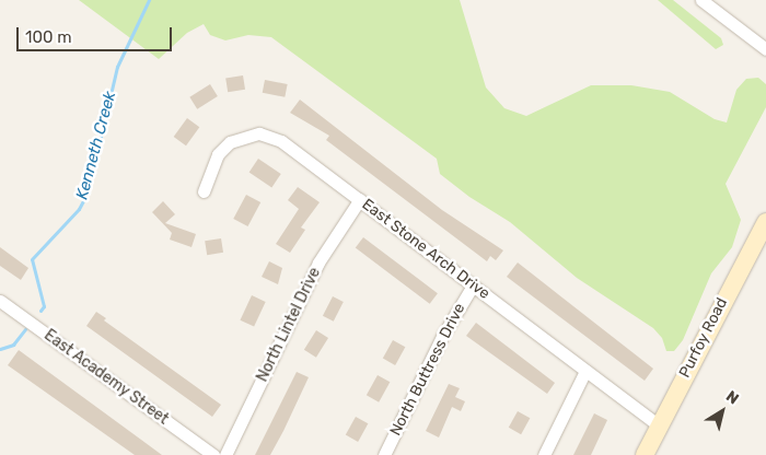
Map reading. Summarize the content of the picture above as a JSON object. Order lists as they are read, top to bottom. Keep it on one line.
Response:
{"streets":{"street":["East Stone Arch Drive","North Lintel Drive","Purfoy Road","North Buttress Drive","East Academy Street"]},"crossings":[["East Stone Arch Drive","North Lintel Drive"],["East Stone Arch Drive","Purfoy Road"],["East Stone Arch Drive","North Buttress Drive"]],"water":["Kenneth Creek"],"scale_bar":"100 m","north":"top right"}
